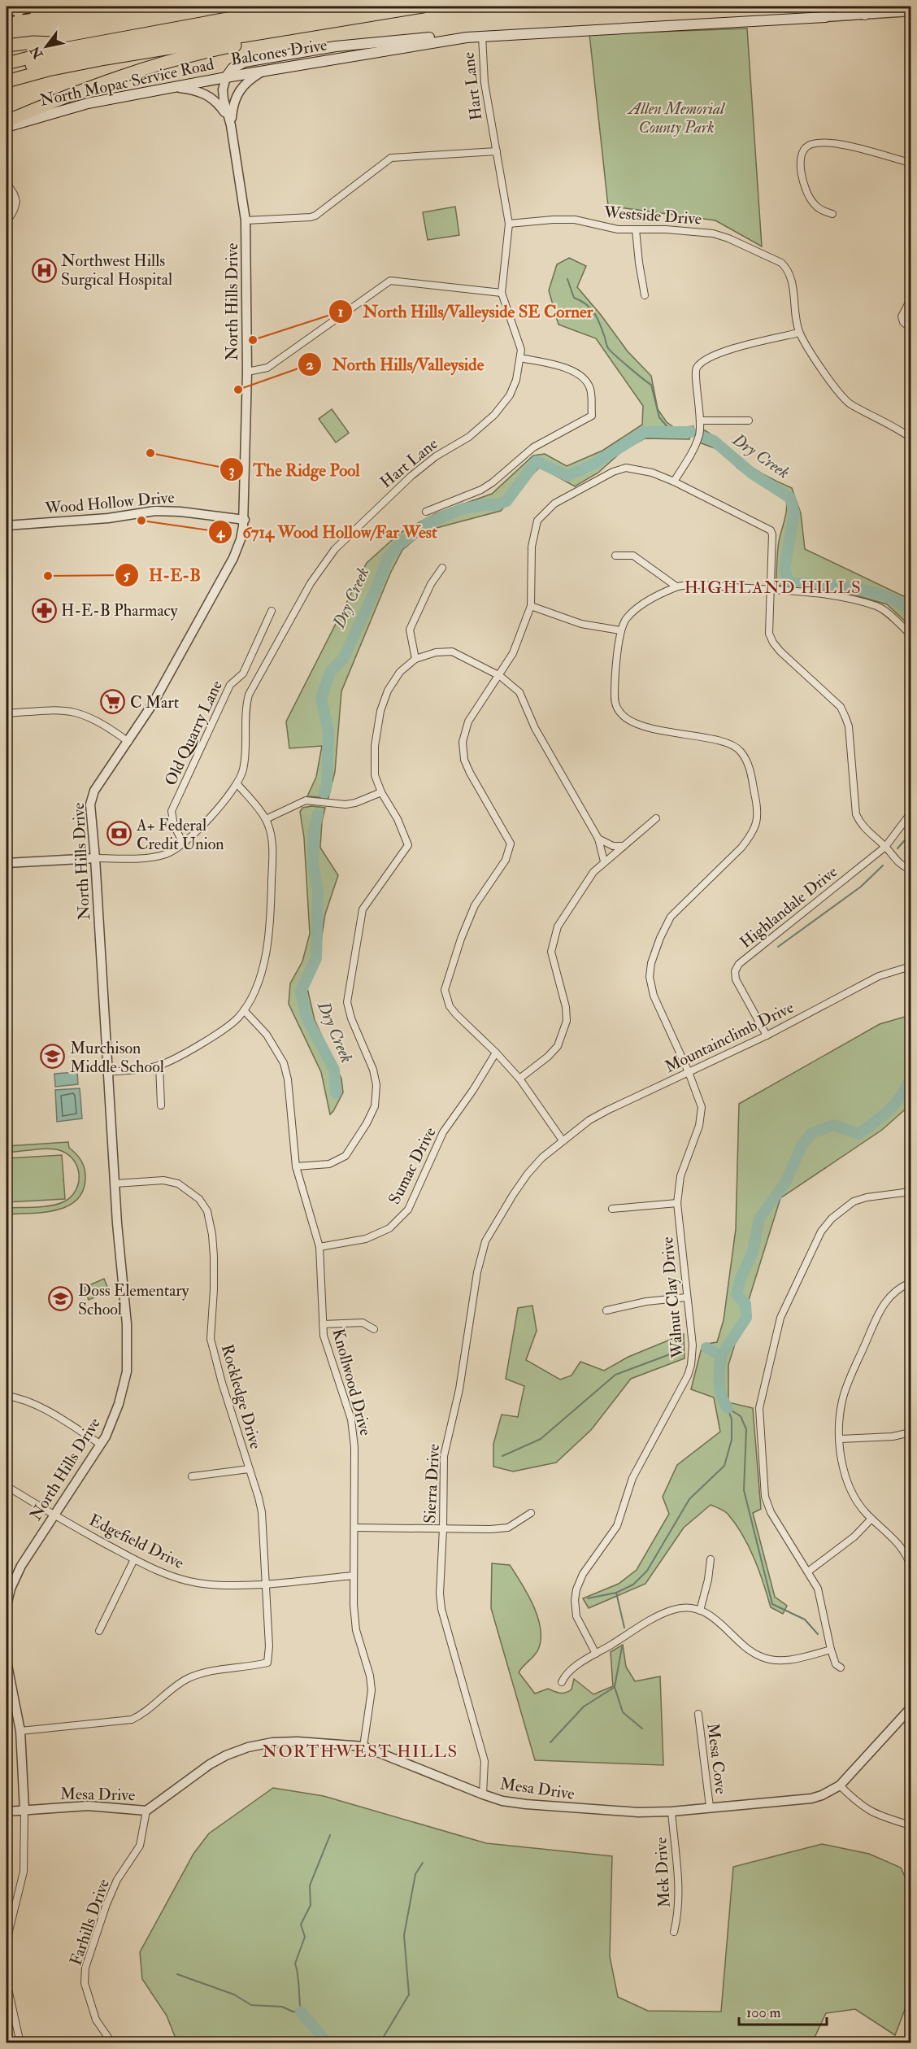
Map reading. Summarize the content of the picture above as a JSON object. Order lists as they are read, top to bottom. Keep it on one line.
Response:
{"streets":{"main road":["Balcones Drive","North Mopac Service Road"],"street":["Hart Lane","Westside Drive","North Hills Drive","Wood Hollow Drive","Old Quarry Lane","Highlandale Drive","Mountainclimb Drive","Sumac Drive","Walnut Clay Drive","Knollwood Drive","Rockledge Drive","Sierra Drive","Edgefield Drive","Mesa Cove","Mesa Drive","Mek Drive","Farhills Drive"]},"crossings":[["Balcones Drive","North Mopac Service Road"],["Balcones Drive","Hart Lane"],["Balcones Drive","North Hills Drive"],["North Mopac Service Road","North Hills Drive"],["Hart Lane","Westside Drive"],["Hart Lane","North Hills Drive"],["Hart Lane","Old Quarry Lane"],["North Hills Drive","Wood Hollow Drive"],["North Hills Drive","Rockledge Drive"],["North Hills Drive","Edgefield Drive"],["Highlandale Drive","Mountainclimb Drive"],["Mountainclimb Drive","Walnut Clay Drive"],["Mountainclimb Drive","Sierra Drive"],["Sumac Drive","Knollwood Drive"],["Knollwood Drive","Edgefield Drive"],["Knollwood Drive","Mesa Drive"],["Rockledge Drive","Edgefield Drive"],["Sierra Drive","Mesa Drive"],["Mesa Cove","Mesa Drive"],["Mesa Drive","Mek Drive"],["Mesa Drive","Farhills Drive"]],"districts":["HIGHLAND HILLS","NORTHWEST HILLS"],"water":["Dry Creek"],"parks":["Allen Memorial County Park"],"places":{"hospital":["Northwest Hills Surgical Hospital"],"other":["North Hills/Valleyside SE Corner","North Hills/Valleyside","The Ridge Pool","6714 Wood Hollow/Far West","H-E-B"],"pharmacy":["H-E-B Pharmacy"],"supermarket":["C Mart"],"bank":["A+ Federal Credit Union"],"school or university":["Murchison Middle School","Doss Elementary School"]},"scale_bar":"100 m","north":"bottom left"}
